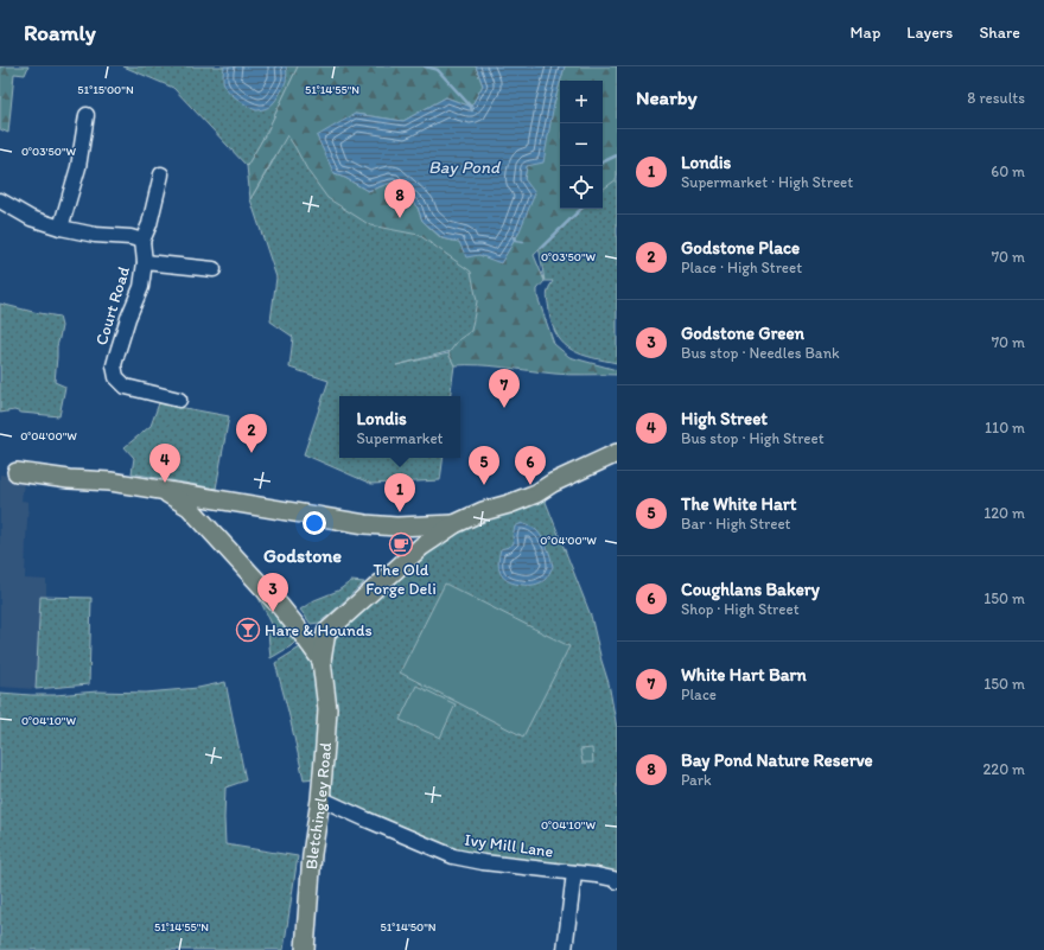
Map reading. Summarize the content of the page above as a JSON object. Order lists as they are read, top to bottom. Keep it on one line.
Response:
{"streets":{"main road":["Bletchingley Road"],"street":["Court Road","Ivy Mill Lane"]},"crossings":[["Bletchingley Road","Ivy Mill Lane"]],"districts":["Godstone"],"water":["Bay Pond"],"places":{"cafe":["The Old Forge Deli"],"bar":["Hare & Hounds"]},"page":{"header":"Roamly","nav":["Map","Layers","Share"],"heading":["Nearby","8 results"],"map_buttons":["+","−"],"list":[{"mark":"1","name":"Londis","note":"Supermarket · High Street","value":"60 m"},{"mark":"2","name":"Godstone Place","note":"Place · High Street","value":"70 m"},{"mark":"3","name":"Godstone Green","note":"Bus stop · Needles Bank","value":"70 m"},{"mark":"4","name":"High Street","note":"Bus stop · High Street","value":"110 m"},{"mark":"5","name":"The White Hart","note":"Bar · High Street","value":"120 m"},{"mark":"6","name":"Coughlans Bakery","note":"Shop · High Street","value":"150 m"},{"mark":"7","name":"White Hart Barn","note":"Place","value":"150 m"},{"mark":"8","name":"Bay Pond Nature Reserve","note":"Park","value":"220 m"}],"pins":["8","7","2","4","5","6","1","3"],"popup":["Londis","Supermarket"]},"coordinates":["51°14'55\"N","51°15'00\"N","0°03'50\"W","0°04'00\"W","0°04'10\"W","51°14'50\"N"]}
